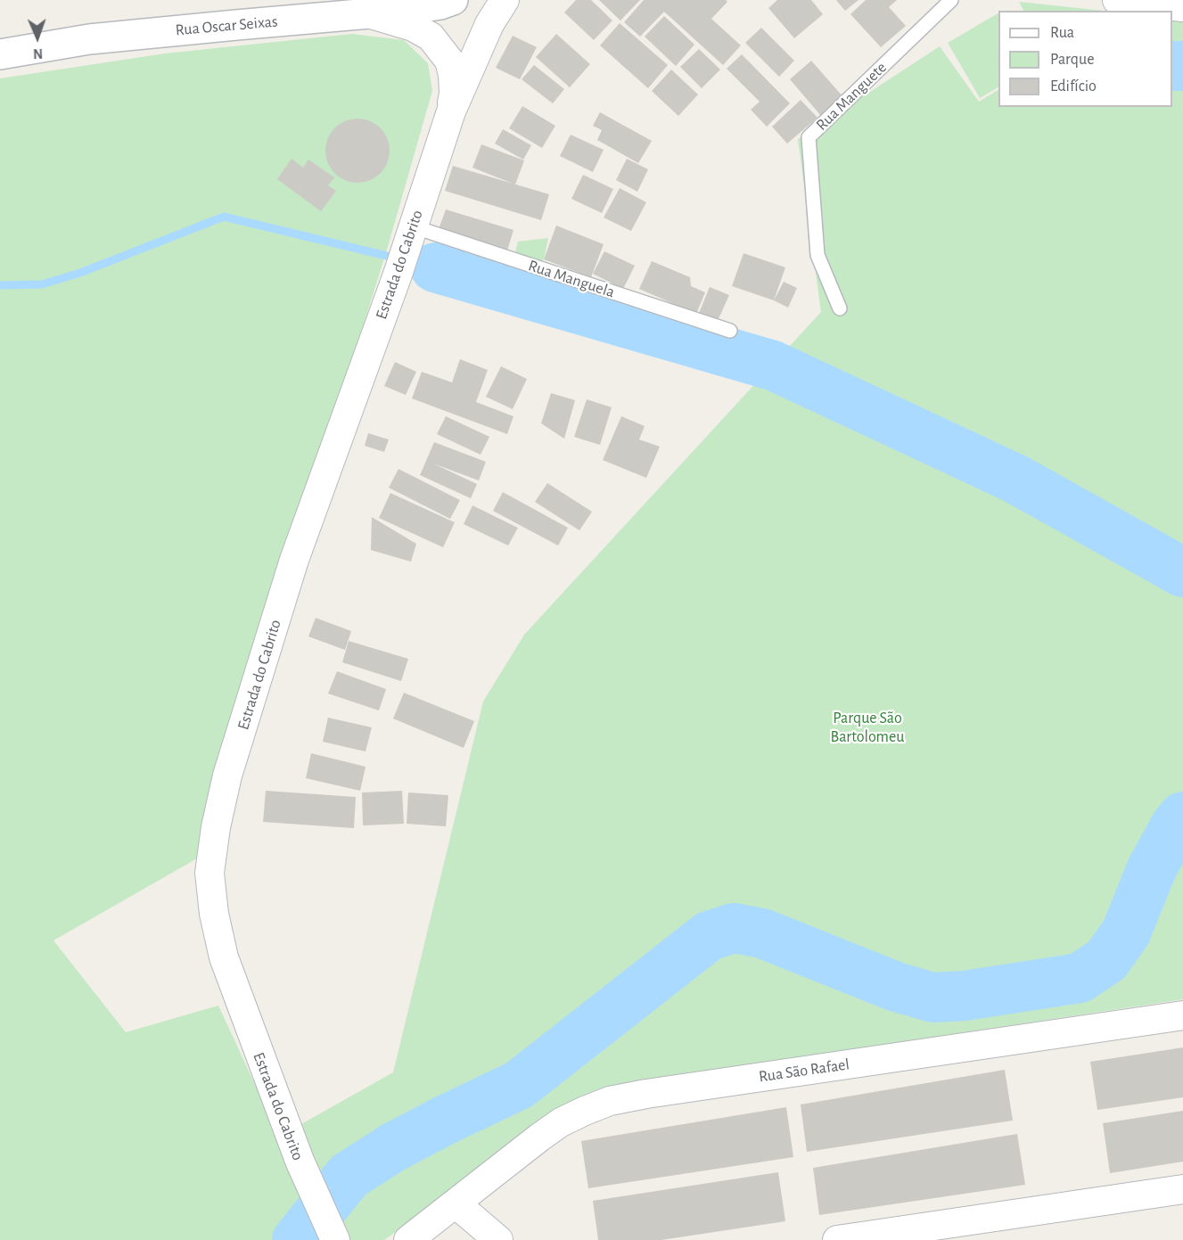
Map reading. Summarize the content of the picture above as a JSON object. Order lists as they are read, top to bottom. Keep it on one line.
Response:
{"streets":{"main road":["Rua Oscar Seixas"],"street":["Estrada do Cabrito","Rua São Rafael"],"lane":["Rua Manguete","Rua Manguela"]},"crossings":[["Rua Oscar Seixas","Estrada do Cabrito"],["Estrada do Cabrito","Rua Manguela"]],"parks":["Parque São Bartolomeu"],"legend":["Rua","Parque","Edifício"],"north":"bottom"}
